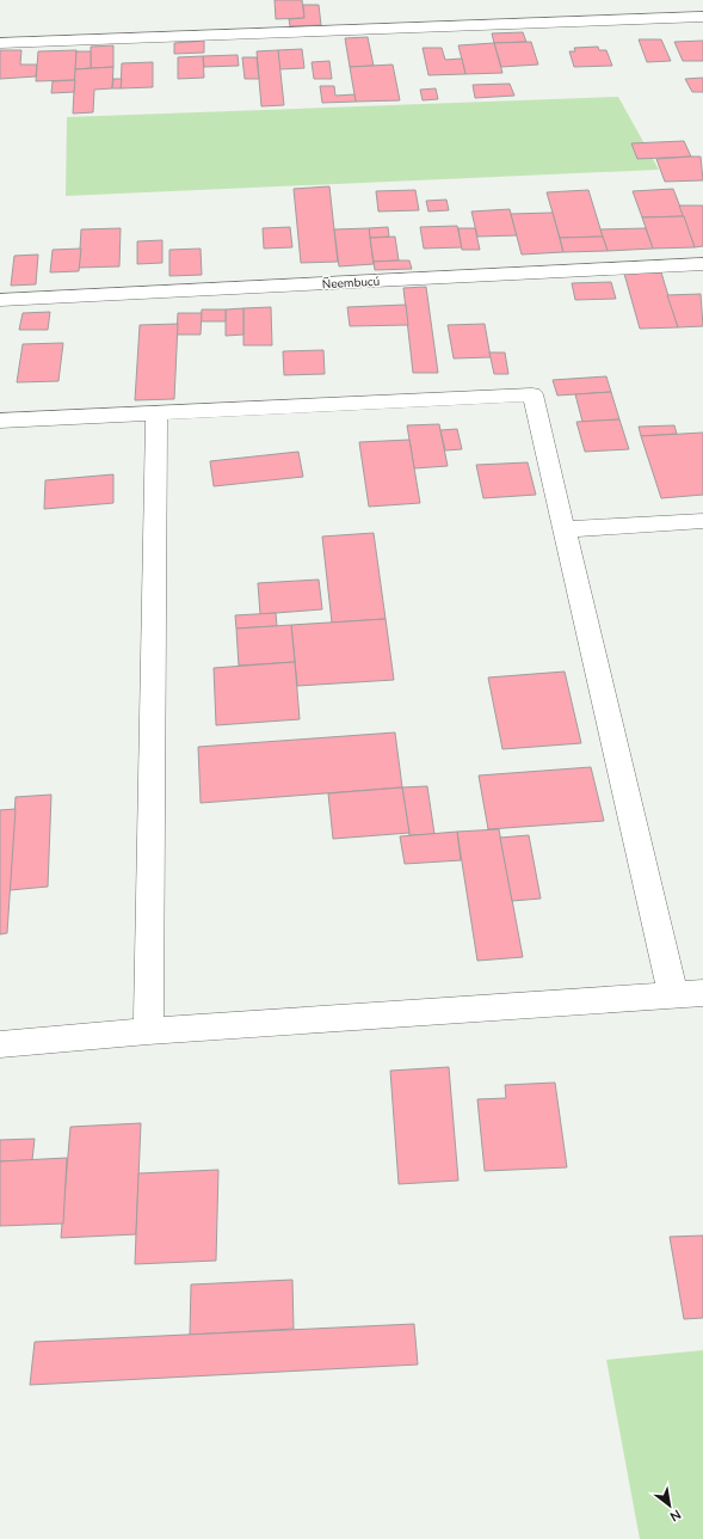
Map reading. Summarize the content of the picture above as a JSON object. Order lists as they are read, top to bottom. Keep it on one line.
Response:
{"streets":{"street":["Ñeembucú"]},"north":"bottom right"}
